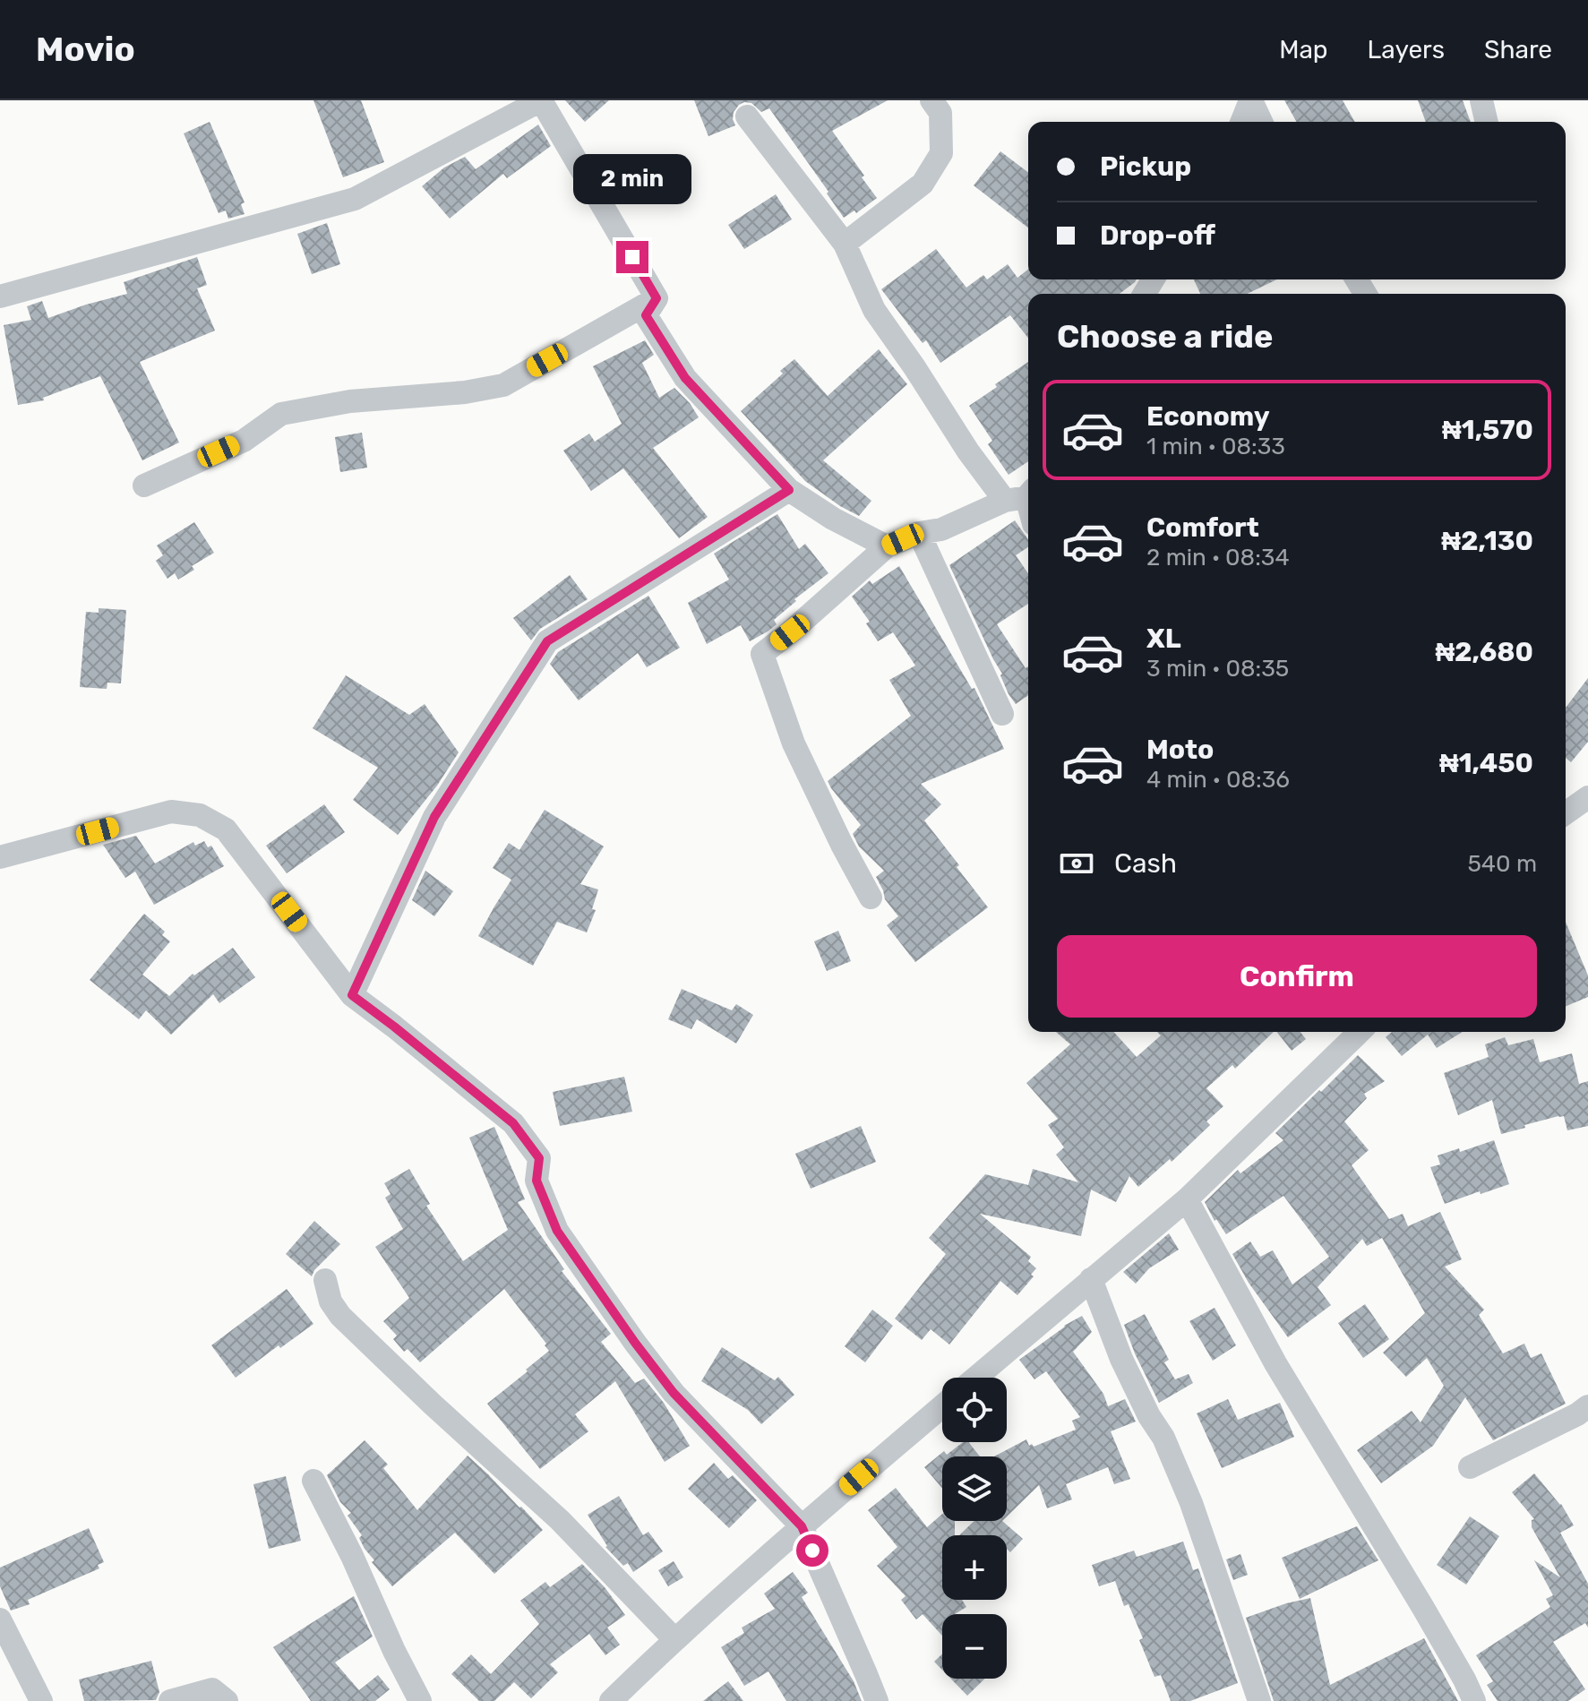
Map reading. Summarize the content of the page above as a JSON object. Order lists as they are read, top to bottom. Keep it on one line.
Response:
{"page":{"header":"Movio","nav":["Map","Layers","Share"],"banner":["Pickup","Drop-off"],"bubble":"2 min","heading":"Choose a ride","list":[{"name":"Economy","note":"1 min · 08:33","value":"₦1,570"},{"name":"Comfort","note":"2 min · 08:34","value":"₦2,130"},{"name":"XL","note":"3 min · 08:35","value":"₦2,680"},{"name":"Moto","note":"4 min · 08:36","value":"₦1,450"}],"pay":["Cash","540 m"],"buttons":"Confirm","map_buttons":["+","−"]}}
